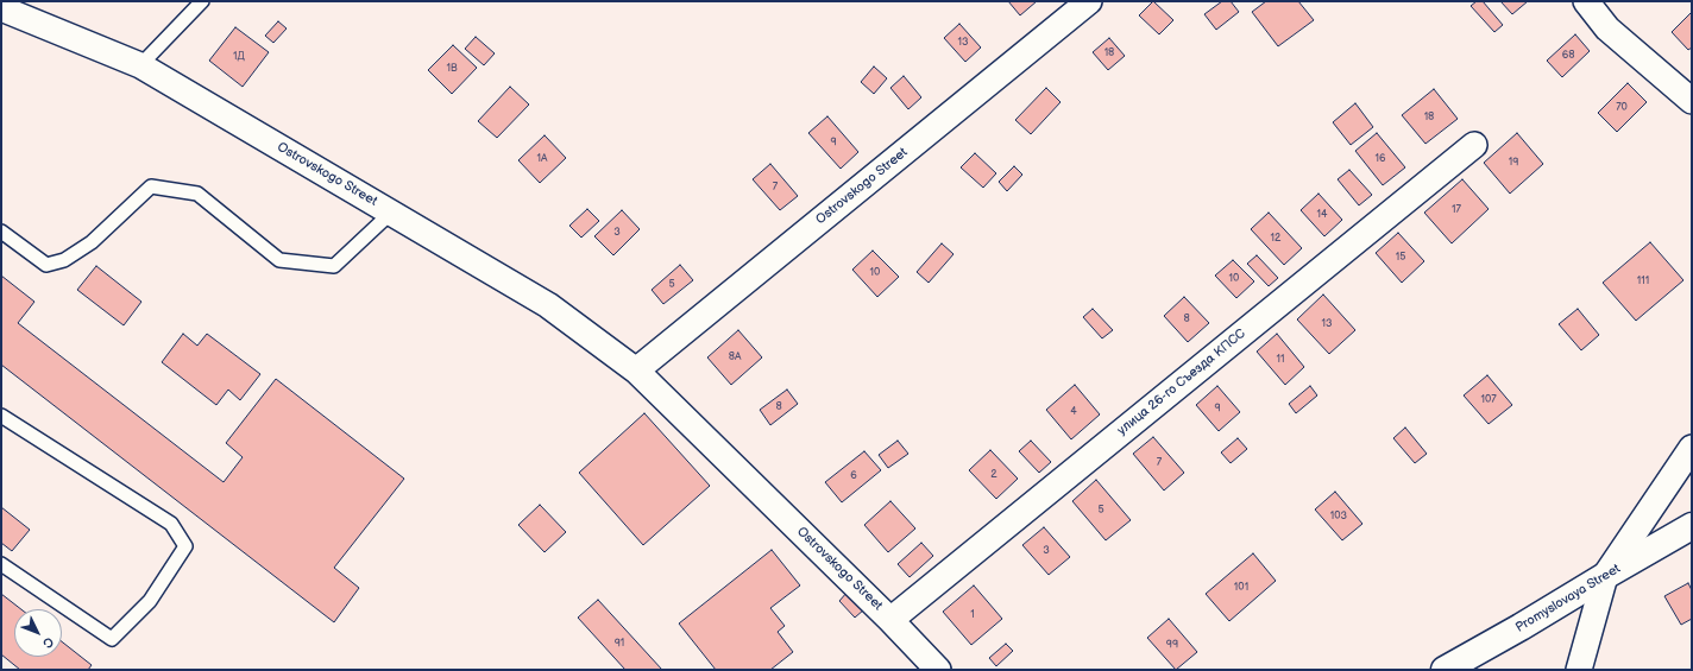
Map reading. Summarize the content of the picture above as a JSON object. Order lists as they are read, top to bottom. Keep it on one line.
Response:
{"streets":{"main road":["Promyslovaya Street"],"street":["Ostrovskogo Street","улица 26-го Съезда КПСС"]},"crossings":[["Ostrovskogo Street","улица 26-го Съезда КПСС"]],"house_numbers":["13","18","68","1Д","1В","70","18","9","1А","16","19","7","17","14","3","12","15","10","10","111","5","8","13","8А","11","107","8","9","4","7","2","6","5","103","3","101","1","91","99"],"north":"bottom right"}
